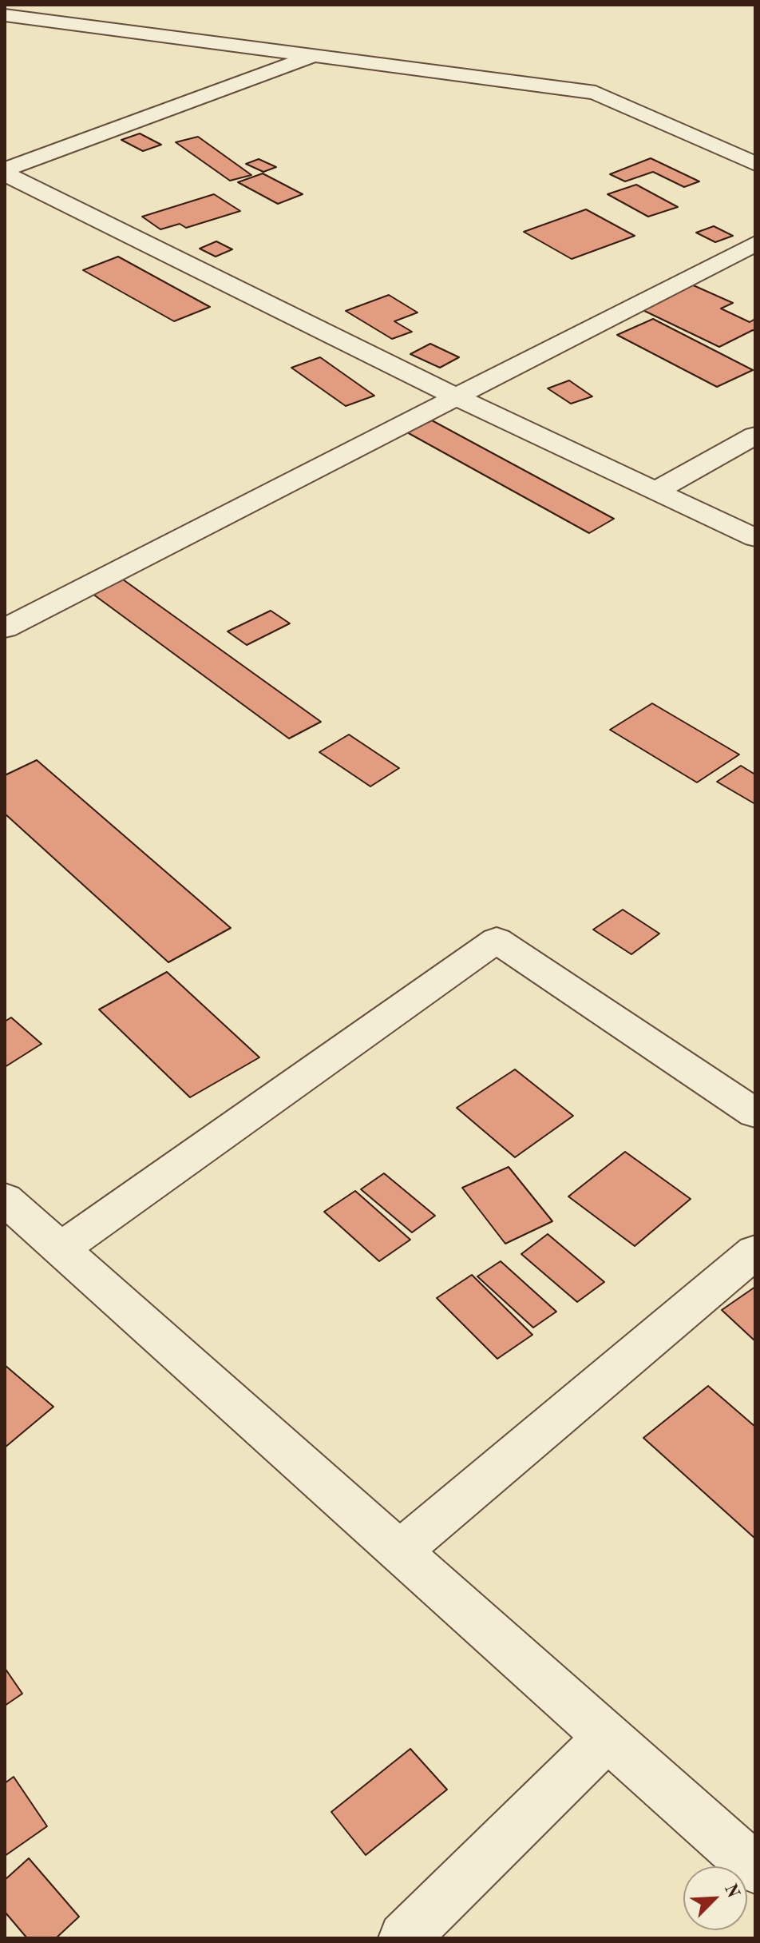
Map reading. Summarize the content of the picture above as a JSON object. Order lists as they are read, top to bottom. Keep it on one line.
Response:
{"north":"top right"}
